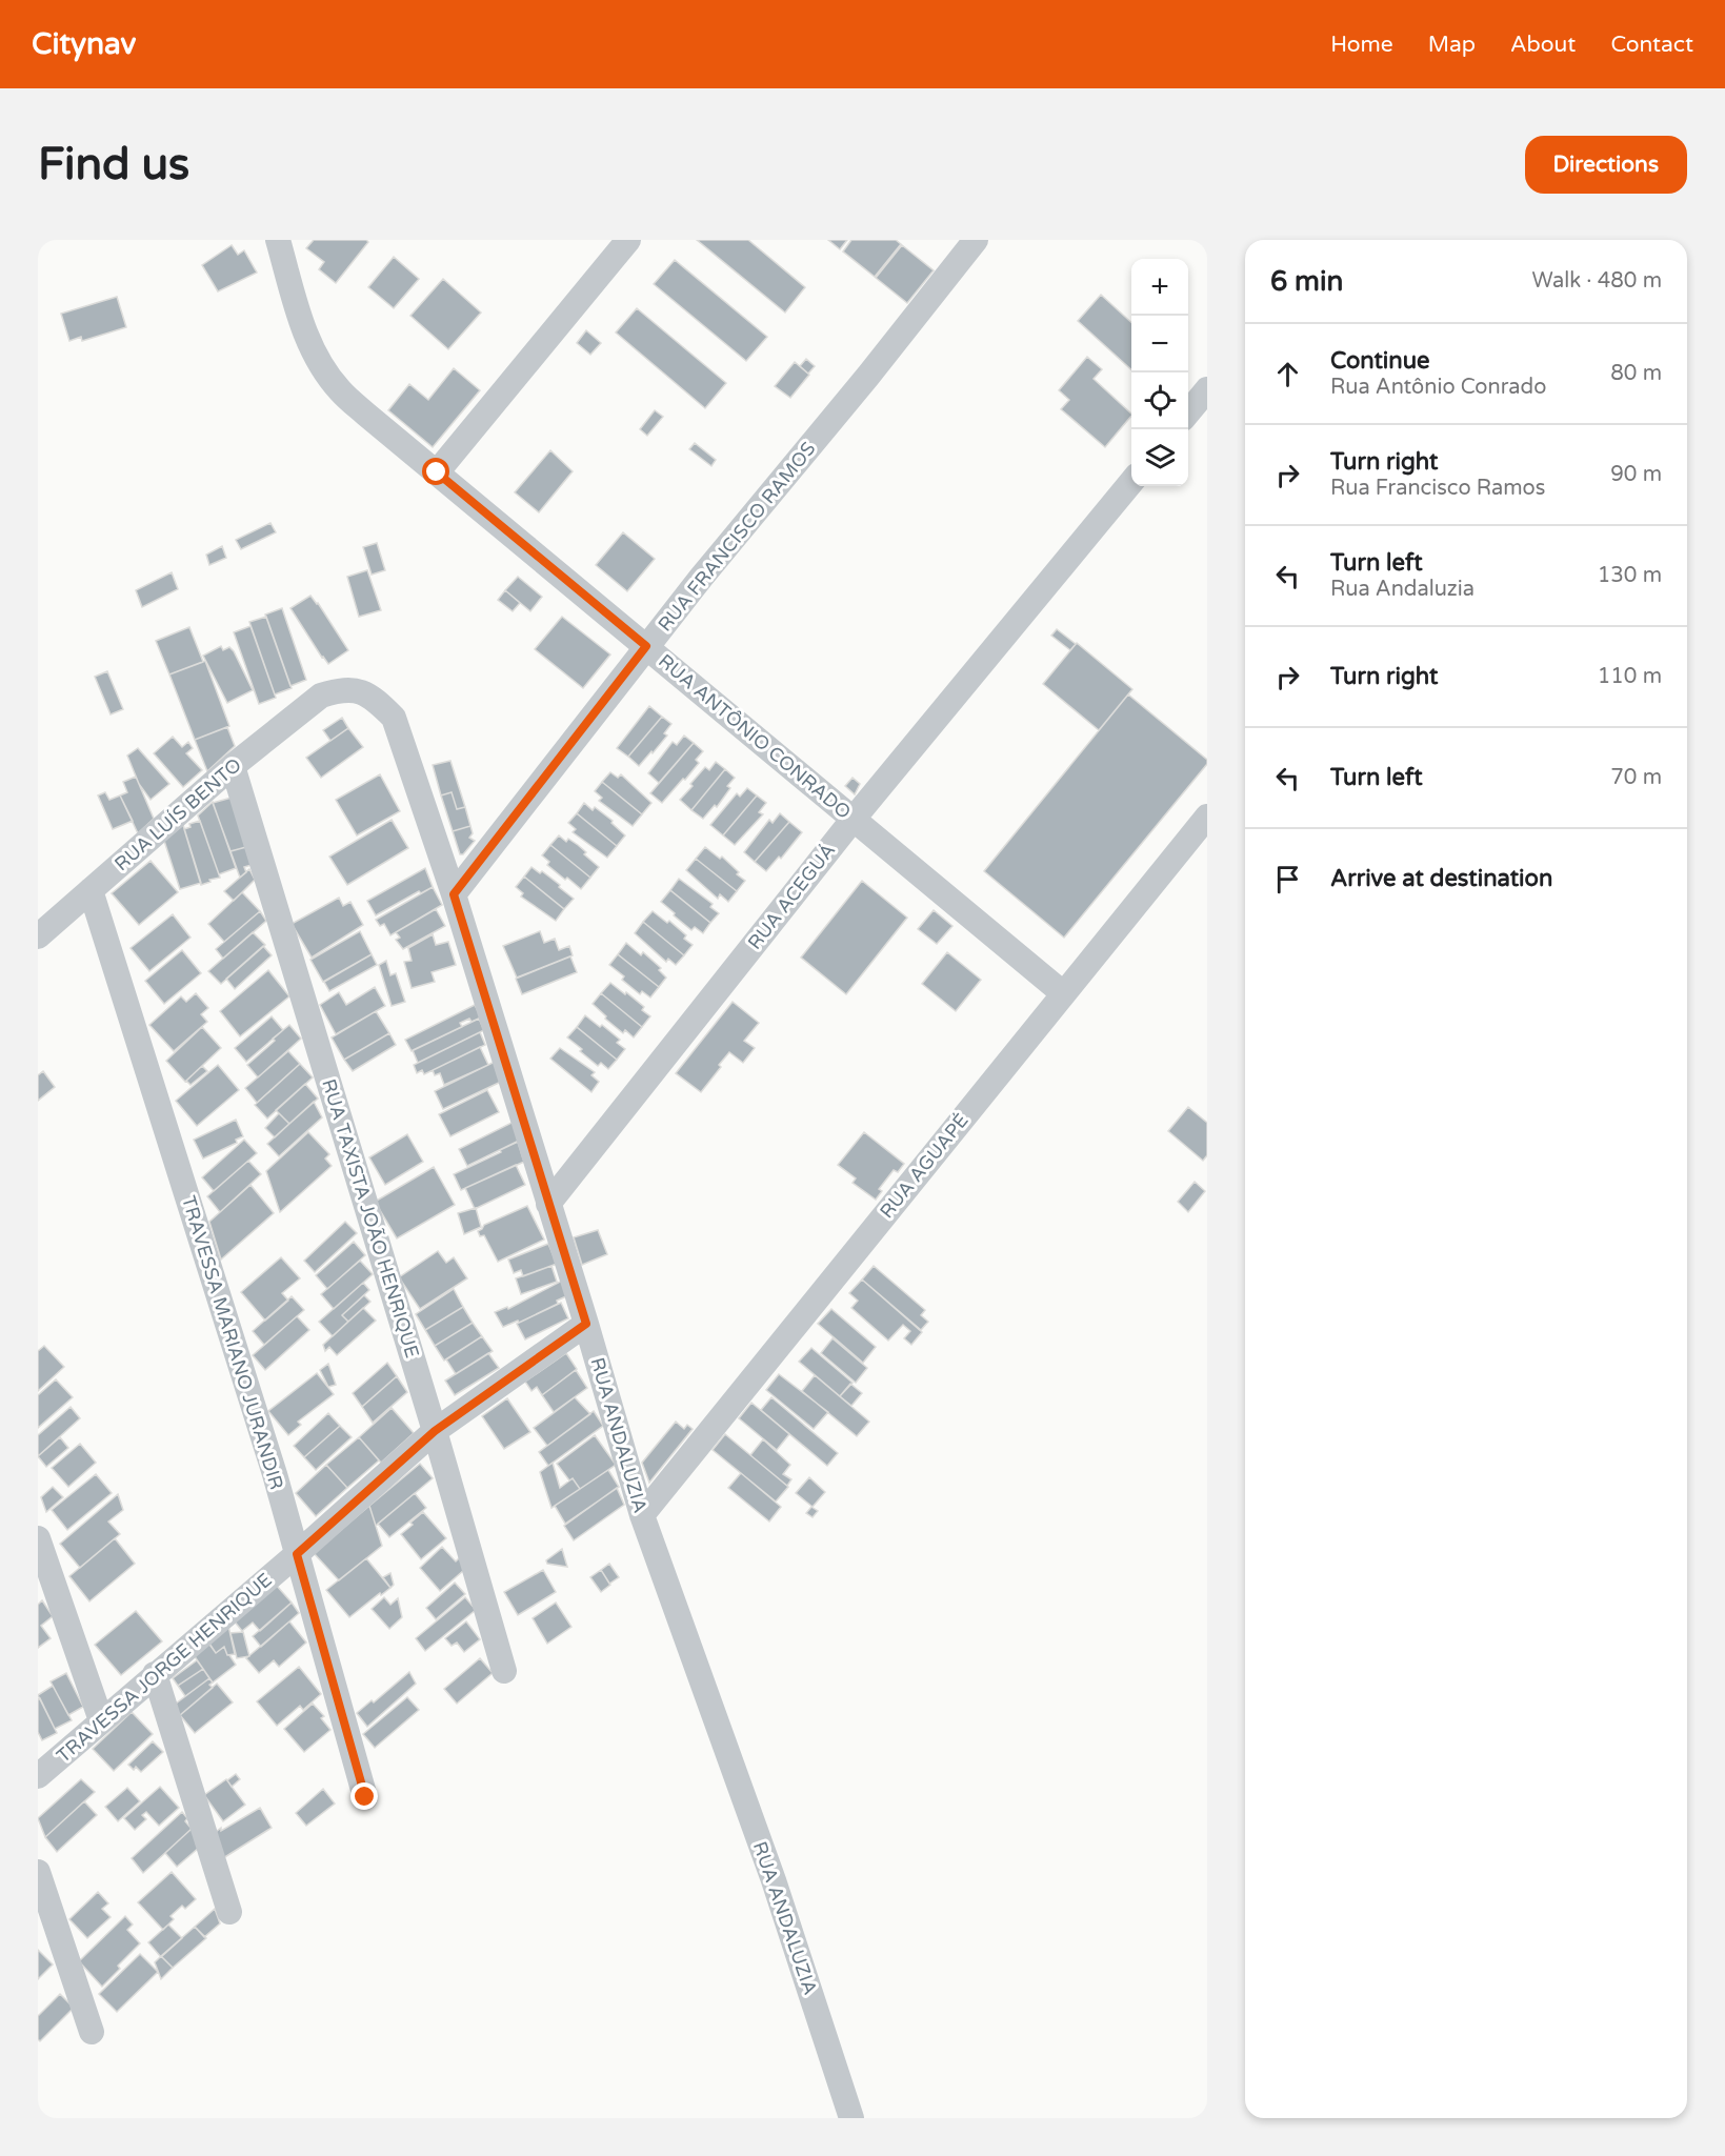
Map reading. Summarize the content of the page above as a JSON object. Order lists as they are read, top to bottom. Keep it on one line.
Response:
{"streets":{"street":["RUA FRANCISCO RAMOS","RUA ANTÔNIO CONRADO","RUA LUÍS BENTO","RUA ACEGUÁ","RUA AGUAPÉ","RUA TAXISTA JOÃO HENRIQUE","TRAVESSA MARIANO JURANDIR","RUA ANDALUZIA","TRAVESSA JORGE HENRIQUE"]},"crossings":[["RUA FRANCISCO RAMOS","RUA ANTÔNIO CONRADO"],["RUA FRANCISCO RAMOS","RUA ANDALUZIA"],["RUA ANTÔNIO CONRADO","RUA ACEGUÁ"],["RUA ANTÔNIO CONRADO","RUA AGUAPÉ"],["RUA LUÍS BENTO","RUA TAXISTA JOÃO HENRIQUE"],["RUA LUÍS BENTO","TRAVESSA MARIANO JURANDIR"],["RUA LUÍS BENTO","RUA ANDALUZIA"],["RUA ACEGUÁ","RUA ANDALUZIA"],["RUA AGUAPÉ","RUA ANDALUZIA"],["RUA TAXISTA JOÃO HENRIQUE","TRAVESSA JORGE HENRIQUE"],["TRAVESSA MARIANO JURANDIR","TRAVESSA JORGE HENRIQUE"],["RUA ANDALUZIA","TRAVESSA JORGE HENRIQUE"]],"page":{"header":"Citynav","nav":["Home","Map","About","Contact"],"buttons":"Directions","title":"Find us","heading":["6 min","Walk · 480 m"],"map_buttons":["+","−"],"list":[["Continue","Rua Antônio Conrado","80 m"],["Turn right","Rua Francisco Ramos","90 m"],["Turn left","Rua Andaluzia","130 m"],["Turn right","110 m"],["Turn left","70 m"],"Arrive at destination"]}}
